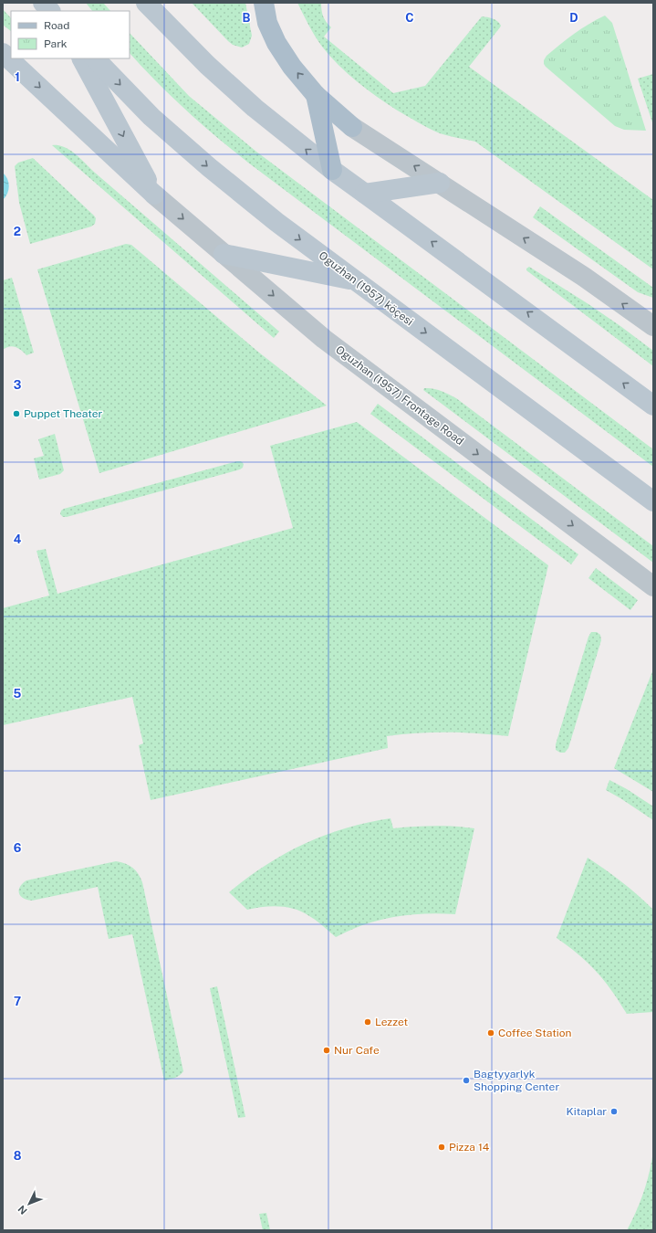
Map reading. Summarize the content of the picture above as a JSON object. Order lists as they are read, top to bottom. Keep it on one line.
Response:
{"streets":{"main road":["Oguzhan (1957) köçesi"],"street":["Oguzhan (1957) Frontage Road"]},"one_way":["Oguzhan (1957) Frontage Road"],"places":["Puppet Theater","Lezzet","Coffee Station","Nur Cafe","Bagtyyarlyk Shopping Center","Kitaplar","Pizza 14"],"legend":["Road","Park"],"north":"bottom left","grid":{"columns":["B","C","D"],"rows":["1","2","3","4","5","6","7","8"]}}
